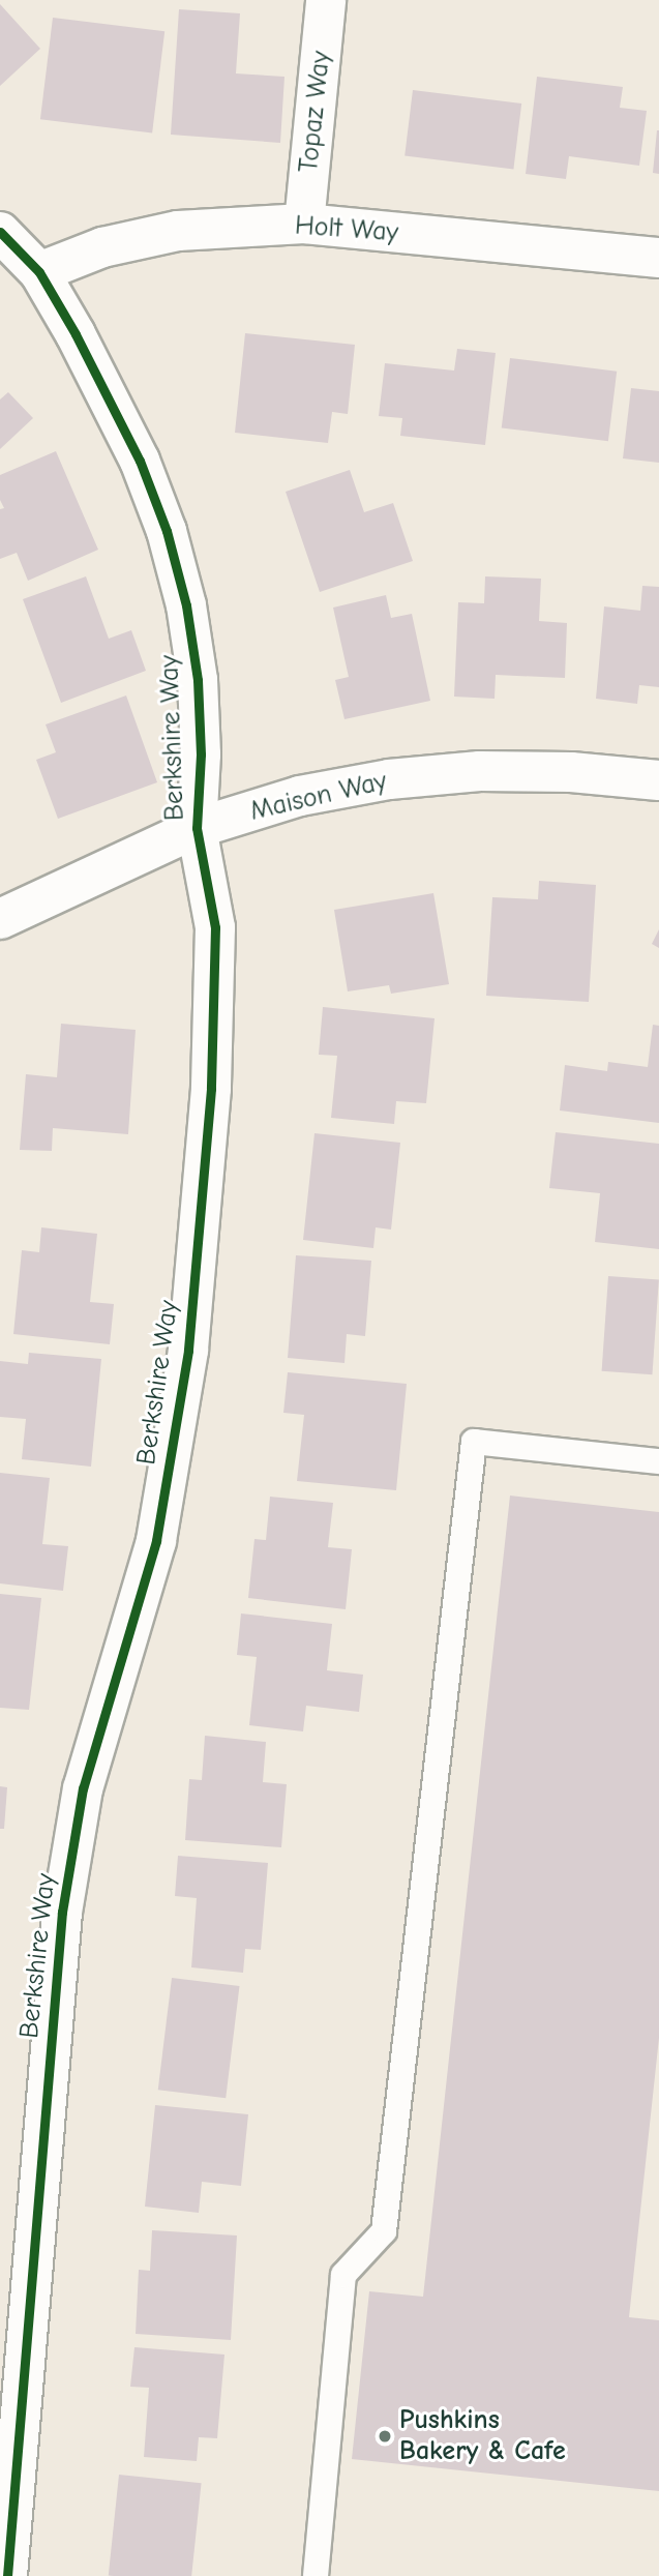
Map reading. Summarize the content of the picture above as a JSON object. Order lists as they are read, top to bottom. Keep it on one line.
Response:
{"streets":{"street":["Topaz Way","Holt Way","Berkshire Way","Maison Way"]},"crossings":[["Topaz Way","Holt Way"],["Holt Way","Berkshire Way"],["Berkshire Way","Maison Way"]],"places":["Pushkins Bakery & Cafe"]}
